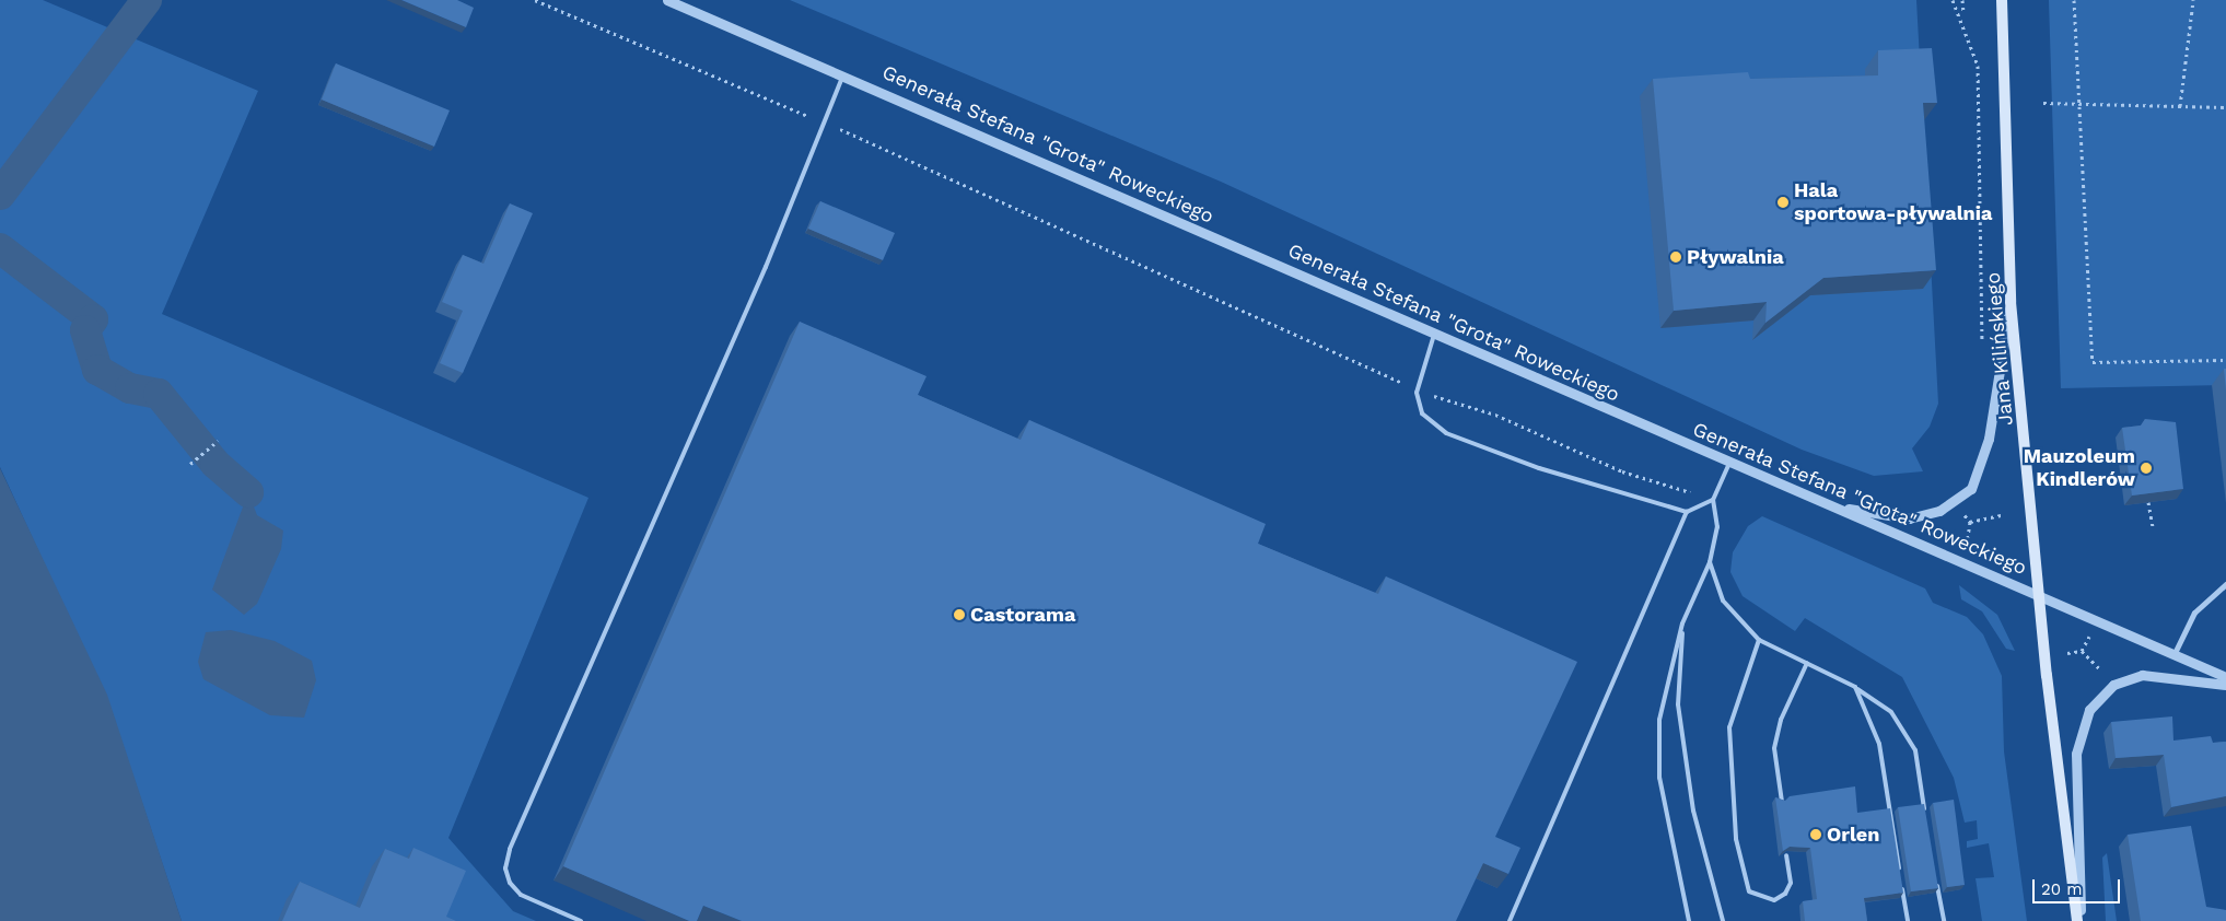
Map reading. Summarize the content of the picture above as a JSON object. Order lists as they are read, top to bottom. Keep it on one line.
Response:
{"streets":{"main road":["Jana Kilińskiego"],"street":["Generała Stefana \"Grota\" Roweckiego"]},"crossings":[["Generała Stefana \"Grota\" Roweckiego","Jana Kilińskiego"]],"places":["Hala sportowa-pływalnia","Pływalnia","Mauzoleum Kindlerów","Castorama","Orlen"],"scale_bar":"20 m"}
